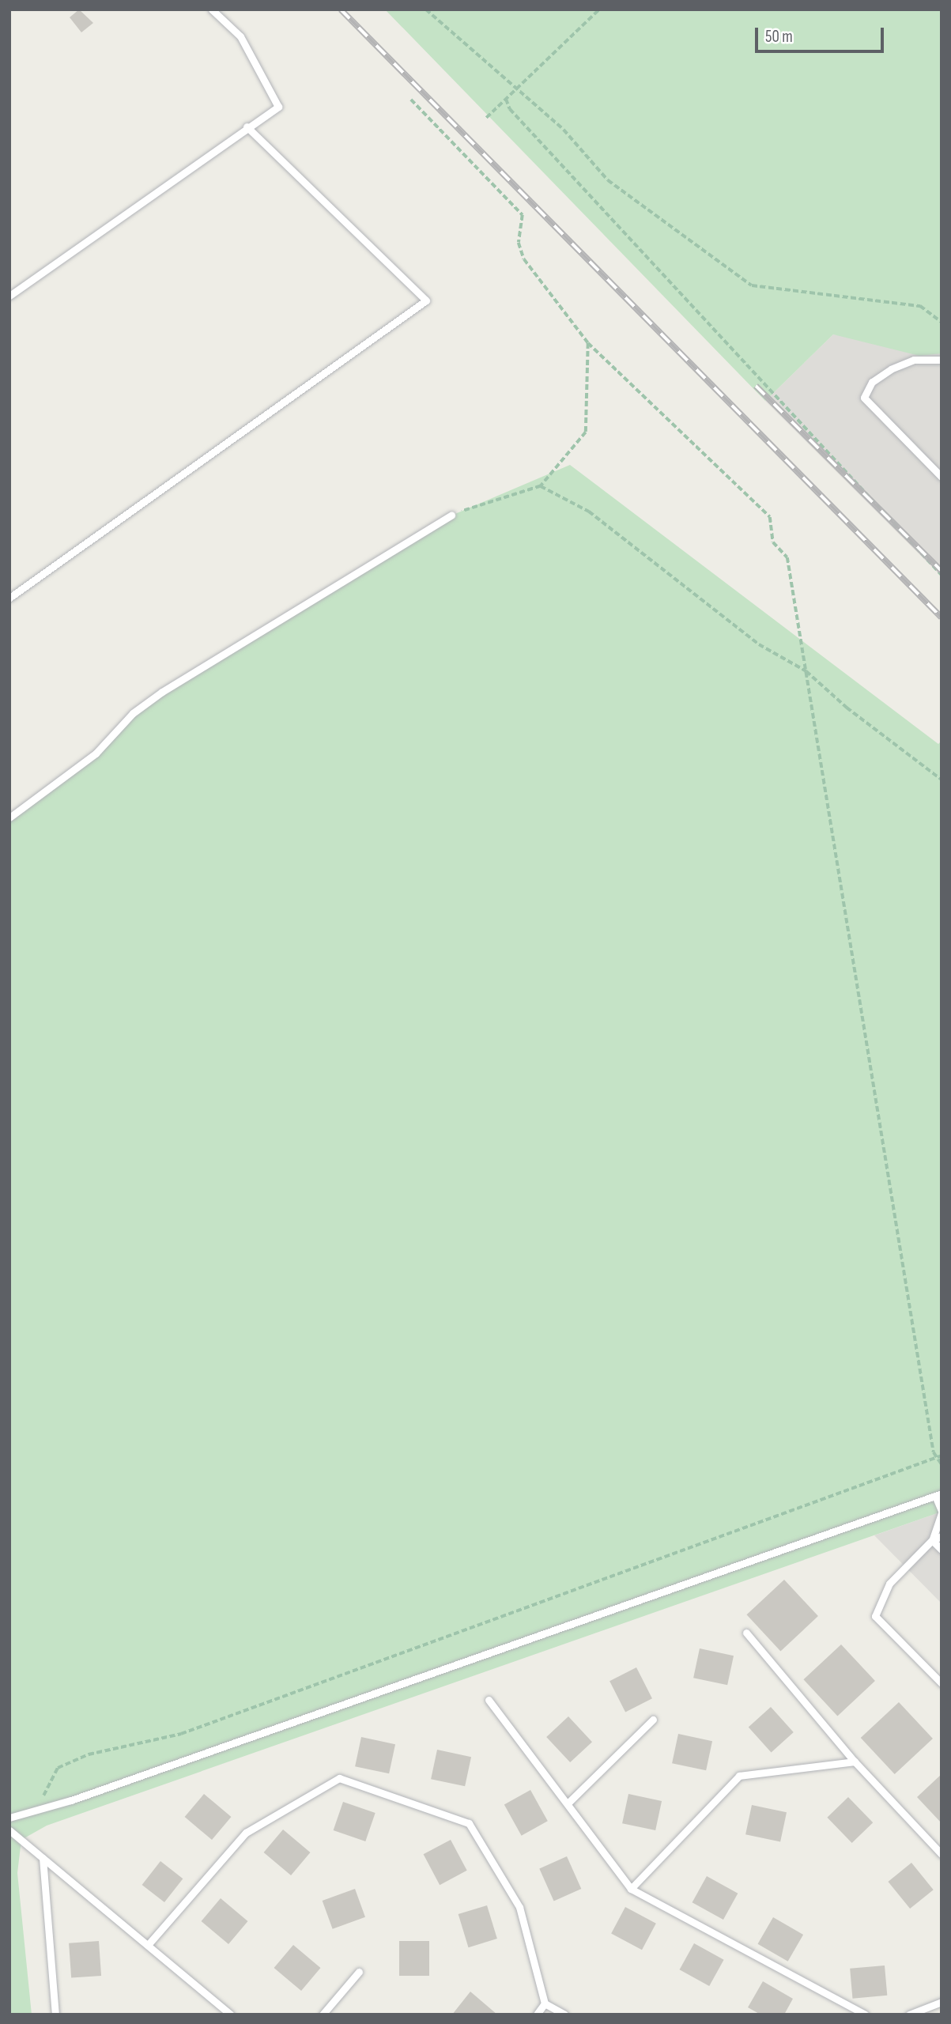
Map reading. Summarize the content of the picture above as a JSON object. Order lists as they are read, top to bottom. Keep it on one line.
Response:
{"scale_bar":"50 m"}
